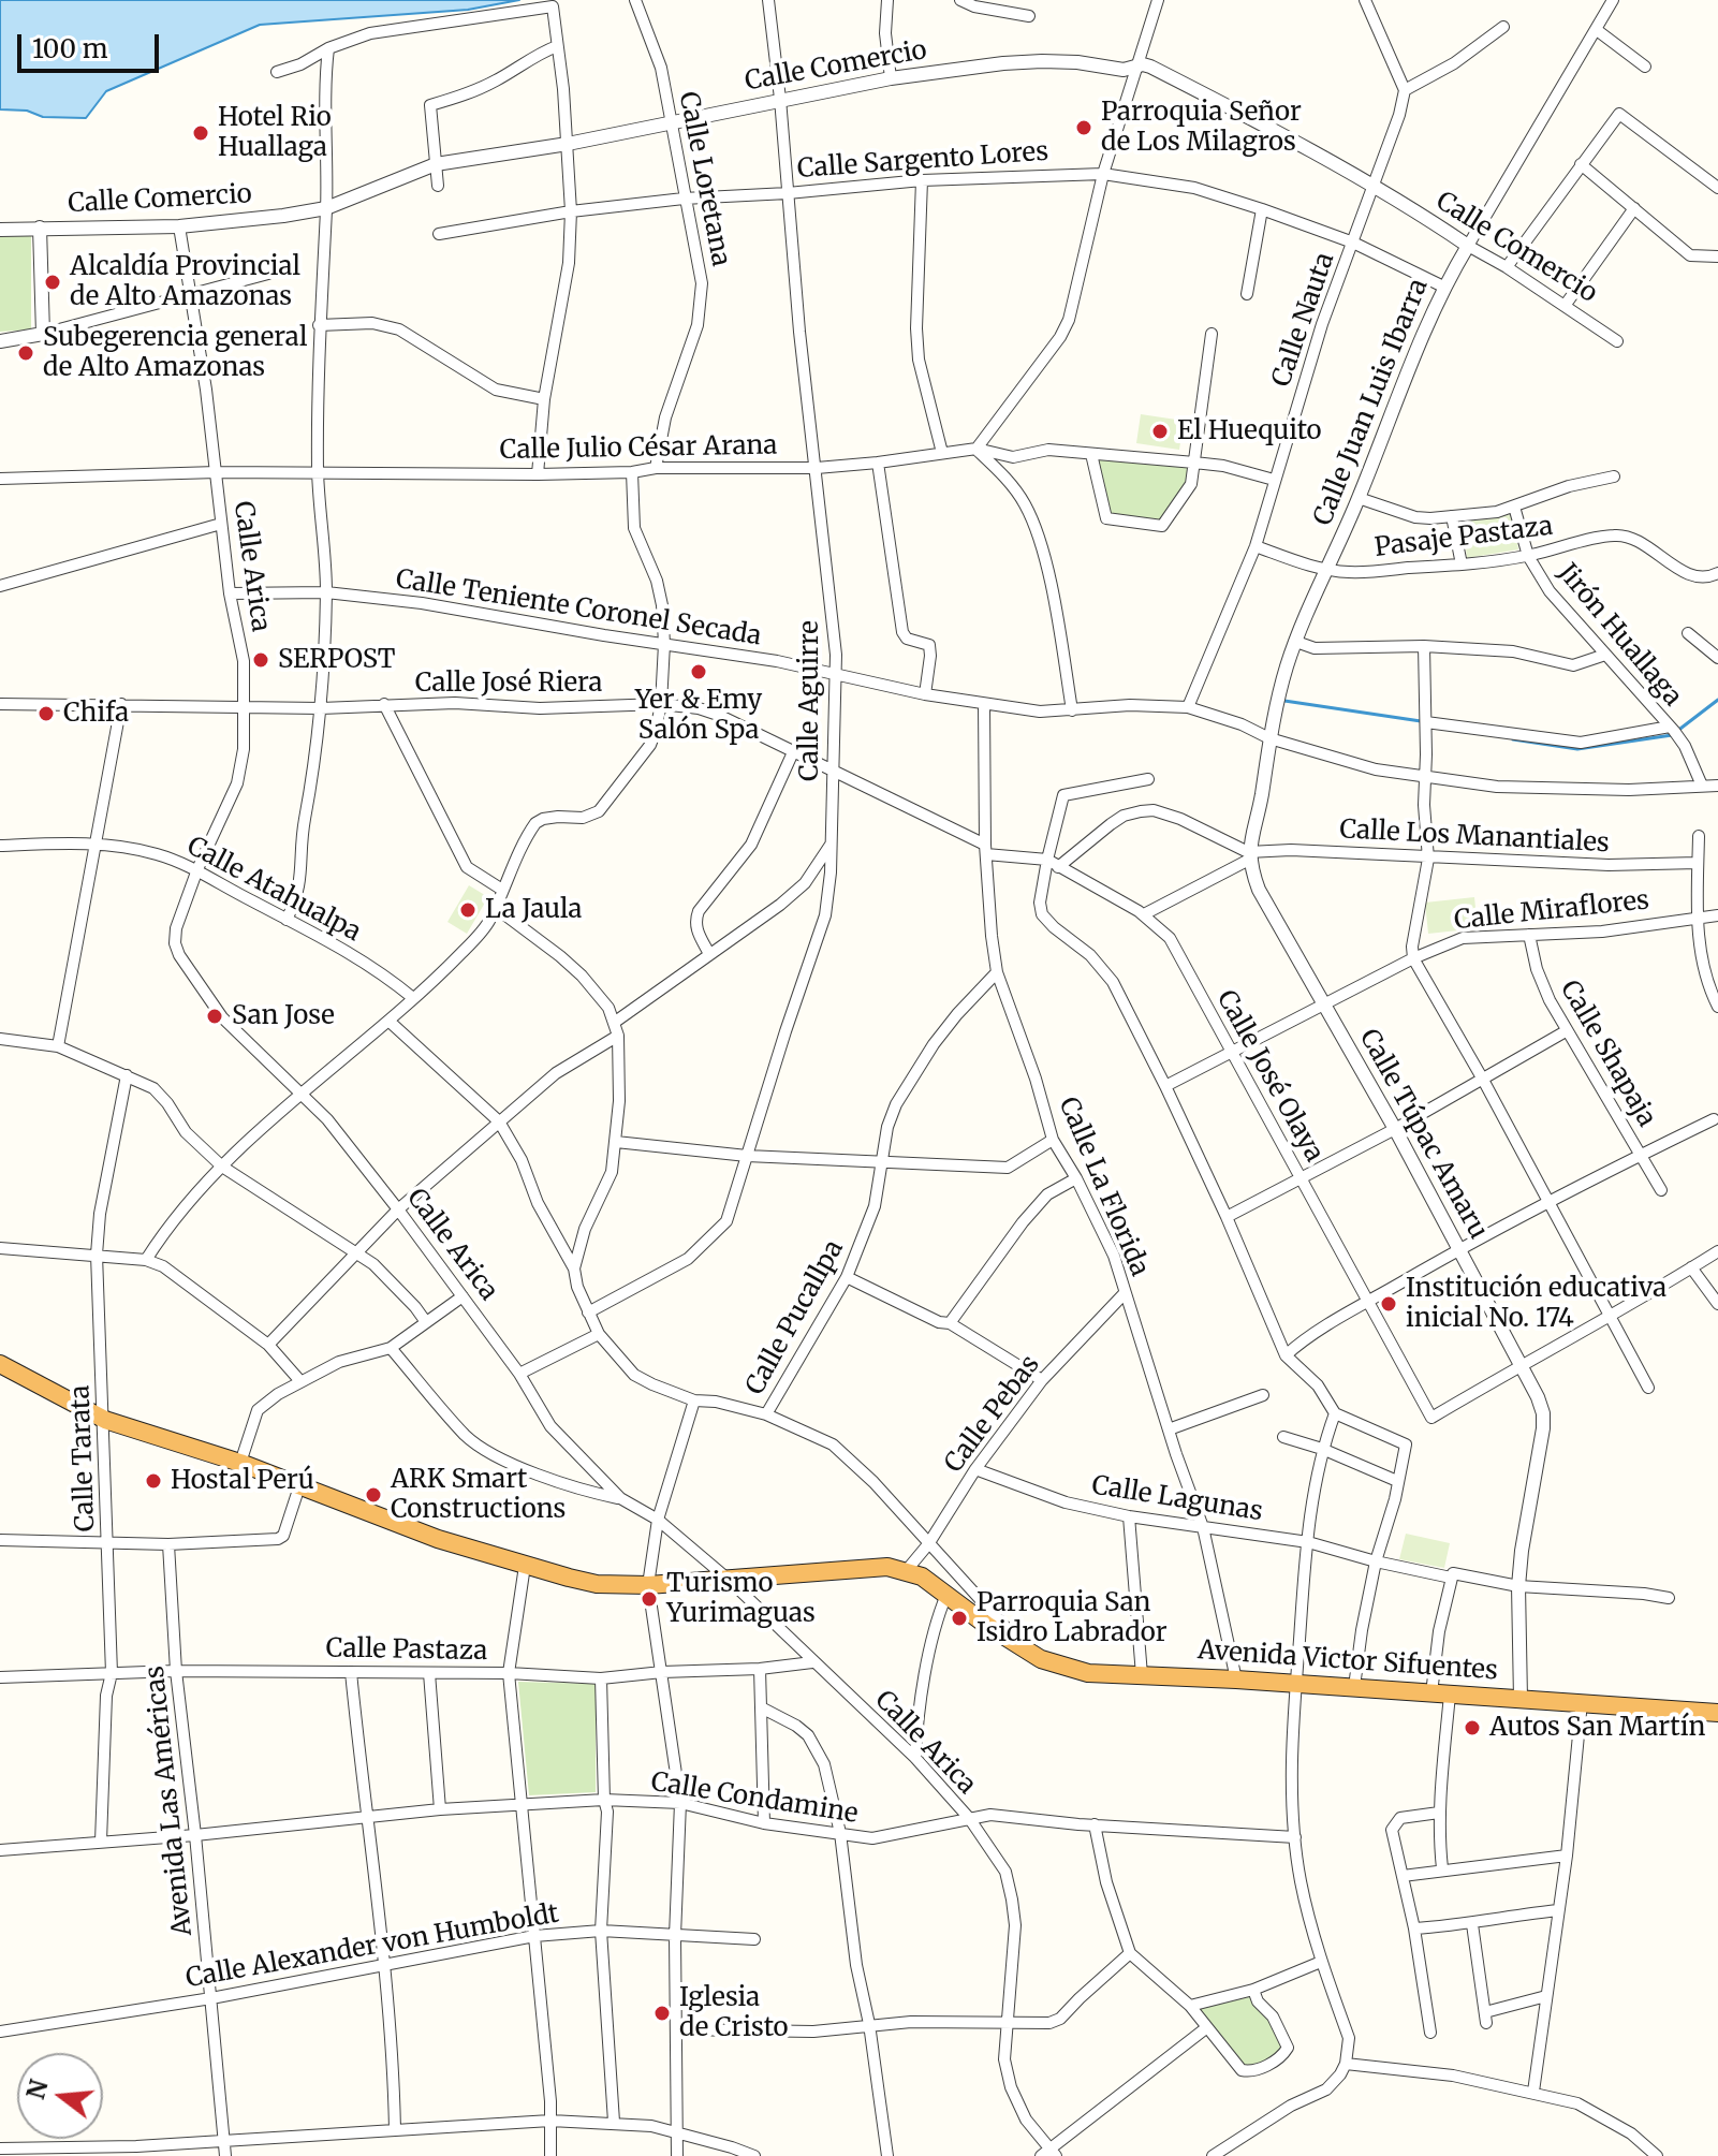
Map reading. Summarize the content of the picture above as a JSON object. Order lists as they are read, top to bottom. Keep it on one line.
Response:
{"streets":{"highway":["Avenida Victor Sifuentes"],"street":["Calle Comercio","Calle Sargento Lores","Calle Loretana","Calle Nauta","Calle Juan Luis Ibarra","Calle Julio César Arana","Pasaje Pastaza","Calle Arica","Calle Teniente Coronel Secada","Jirón Huallaga","Calle José Riera","Calle Aguirre","Calle Los Manantiales","Calle Atahualpa","Calle Miraflores","Calle Shapaja","Calle José Olaya","Calle Túpac Amaru","Calle La Florida","Calle Pucallpa","Calle Pebas","Calle Tarata","Calle Lagunas","Calle Pastaza","Calle Condamine","Avenida Las Américas","Calle Alexander von Humboldt"]},"crossings":[["Calle Comercio","Calle Loretana"],["Calle Comercio","Calle Nauta"],["Calle Comercio","Calle Juan Luis Ibarra"],["Calle Comercio","Calle Arica"],["Calle Comercio","Calle Aguirre"],["Calle Sargento Lores","Calle Loretana"],["Calle Sargento Lores","Calle Nauta"],["Calle Sargento Lores","Calle Juan Luis Ibarra"],["Calle Sargento Lores","Calle Aguirre"],["Calle Loretana","Calle Julio César Arana"],["Calle Nauta","Calle Julio César Arana"],["Calle Nauta","Pasaje Pastaza"],["Calle Nauta","Calle Teniente Coronel Secada"],["Calle Juan Luis Ibarra","Pasaje Pastaza"],["Calle Juan Luis Ibarra","Calle Teniente Coronel Secada"],["Calle Juan Luis Ibarra","Calle Los Manantiales"],["Calle Juan Luis Ibarra","Calle Túpac Amaru"],["Calle Julio César Arana","Calle Arica"],["Calle Julio César Arana","Calle Aguirre"],["Pasaje Pastaza","Jirón Huallaga"],["Calle Arica","Calle Teniente Coronel Secada"],["Calle Arica","Calle José Riera"],["Calle Arica","Calle Atahualpa"],["Calle Arica","Calle Pastaza"],["Calle Arica","Avenida Victor Sifuentes"],["Calle Arica","Calle Condamine"],["Calle Teniente Coronel Secada","Jirón Huallaga"],["Calle Teniente Coronel Secada","Calle Aguirre"],["Calle Teniente Coronel Secada","Calle La Florida"],["Calle José Riera","Calle Aguirre"],["Calle José Riera","Calle José Olaya"],["Calle José Riera","Calle La Florida"],["Calle Los Manantiales","Calle Túpac Amaru"],["Calle Miraflores","Calle Shapaja"],["Calle Miraflores","Calle José Olaya"],["Calle Miraflores","Calle Túpac Amaru"],["Calle José Olaya","Calle Túpac Amaru"],["Calle José Olaya","Calle La Florida"],["Calle Túpac Amaru","Avenida Victor Sifuentes"],["Calle La Florida","Calle Pucallpa"],["Calle La Florida","Calle Pebas"],["Calle La Florida","Calle Lagunas"],["Calle La Florida","Avenida Victor Sifuentes"],["Calle Pebas","Calle Lagunas"],["Calle Pebas","Avenida Victor Sifuentes"],["Calle Tarata","Calle Pastaza"],["Calle Tarata","Avenida Victor Sifuentes"],["Calle Tarata","Calle Condamine"],["Calle Pastaza","Avenida Las Américas"],["Calle Condamine","Avenida Las Américas"],["Avenida Las Américas","Calle Alexander von Humboldt"]],"places":["Parroquia Señor de Los Milagros","Hotel Rio Huallaga","Alcaldía Provincial de Alto Amazonas","Subegerencia general de Alto Amazonas","El Huequito","SERPOST","Yer & Emy Salón Spa","Chifa","La Jaula","San Jose","Institución educativa inicial No. 174","Hostal Perú","ARK Smart Constructions","Turismo Yurimaguas","Parroquia San Isidro Labrador","Autos San Martín","Iglesia de Cristo"],"scale_bar":"100 m","north":"left"}
